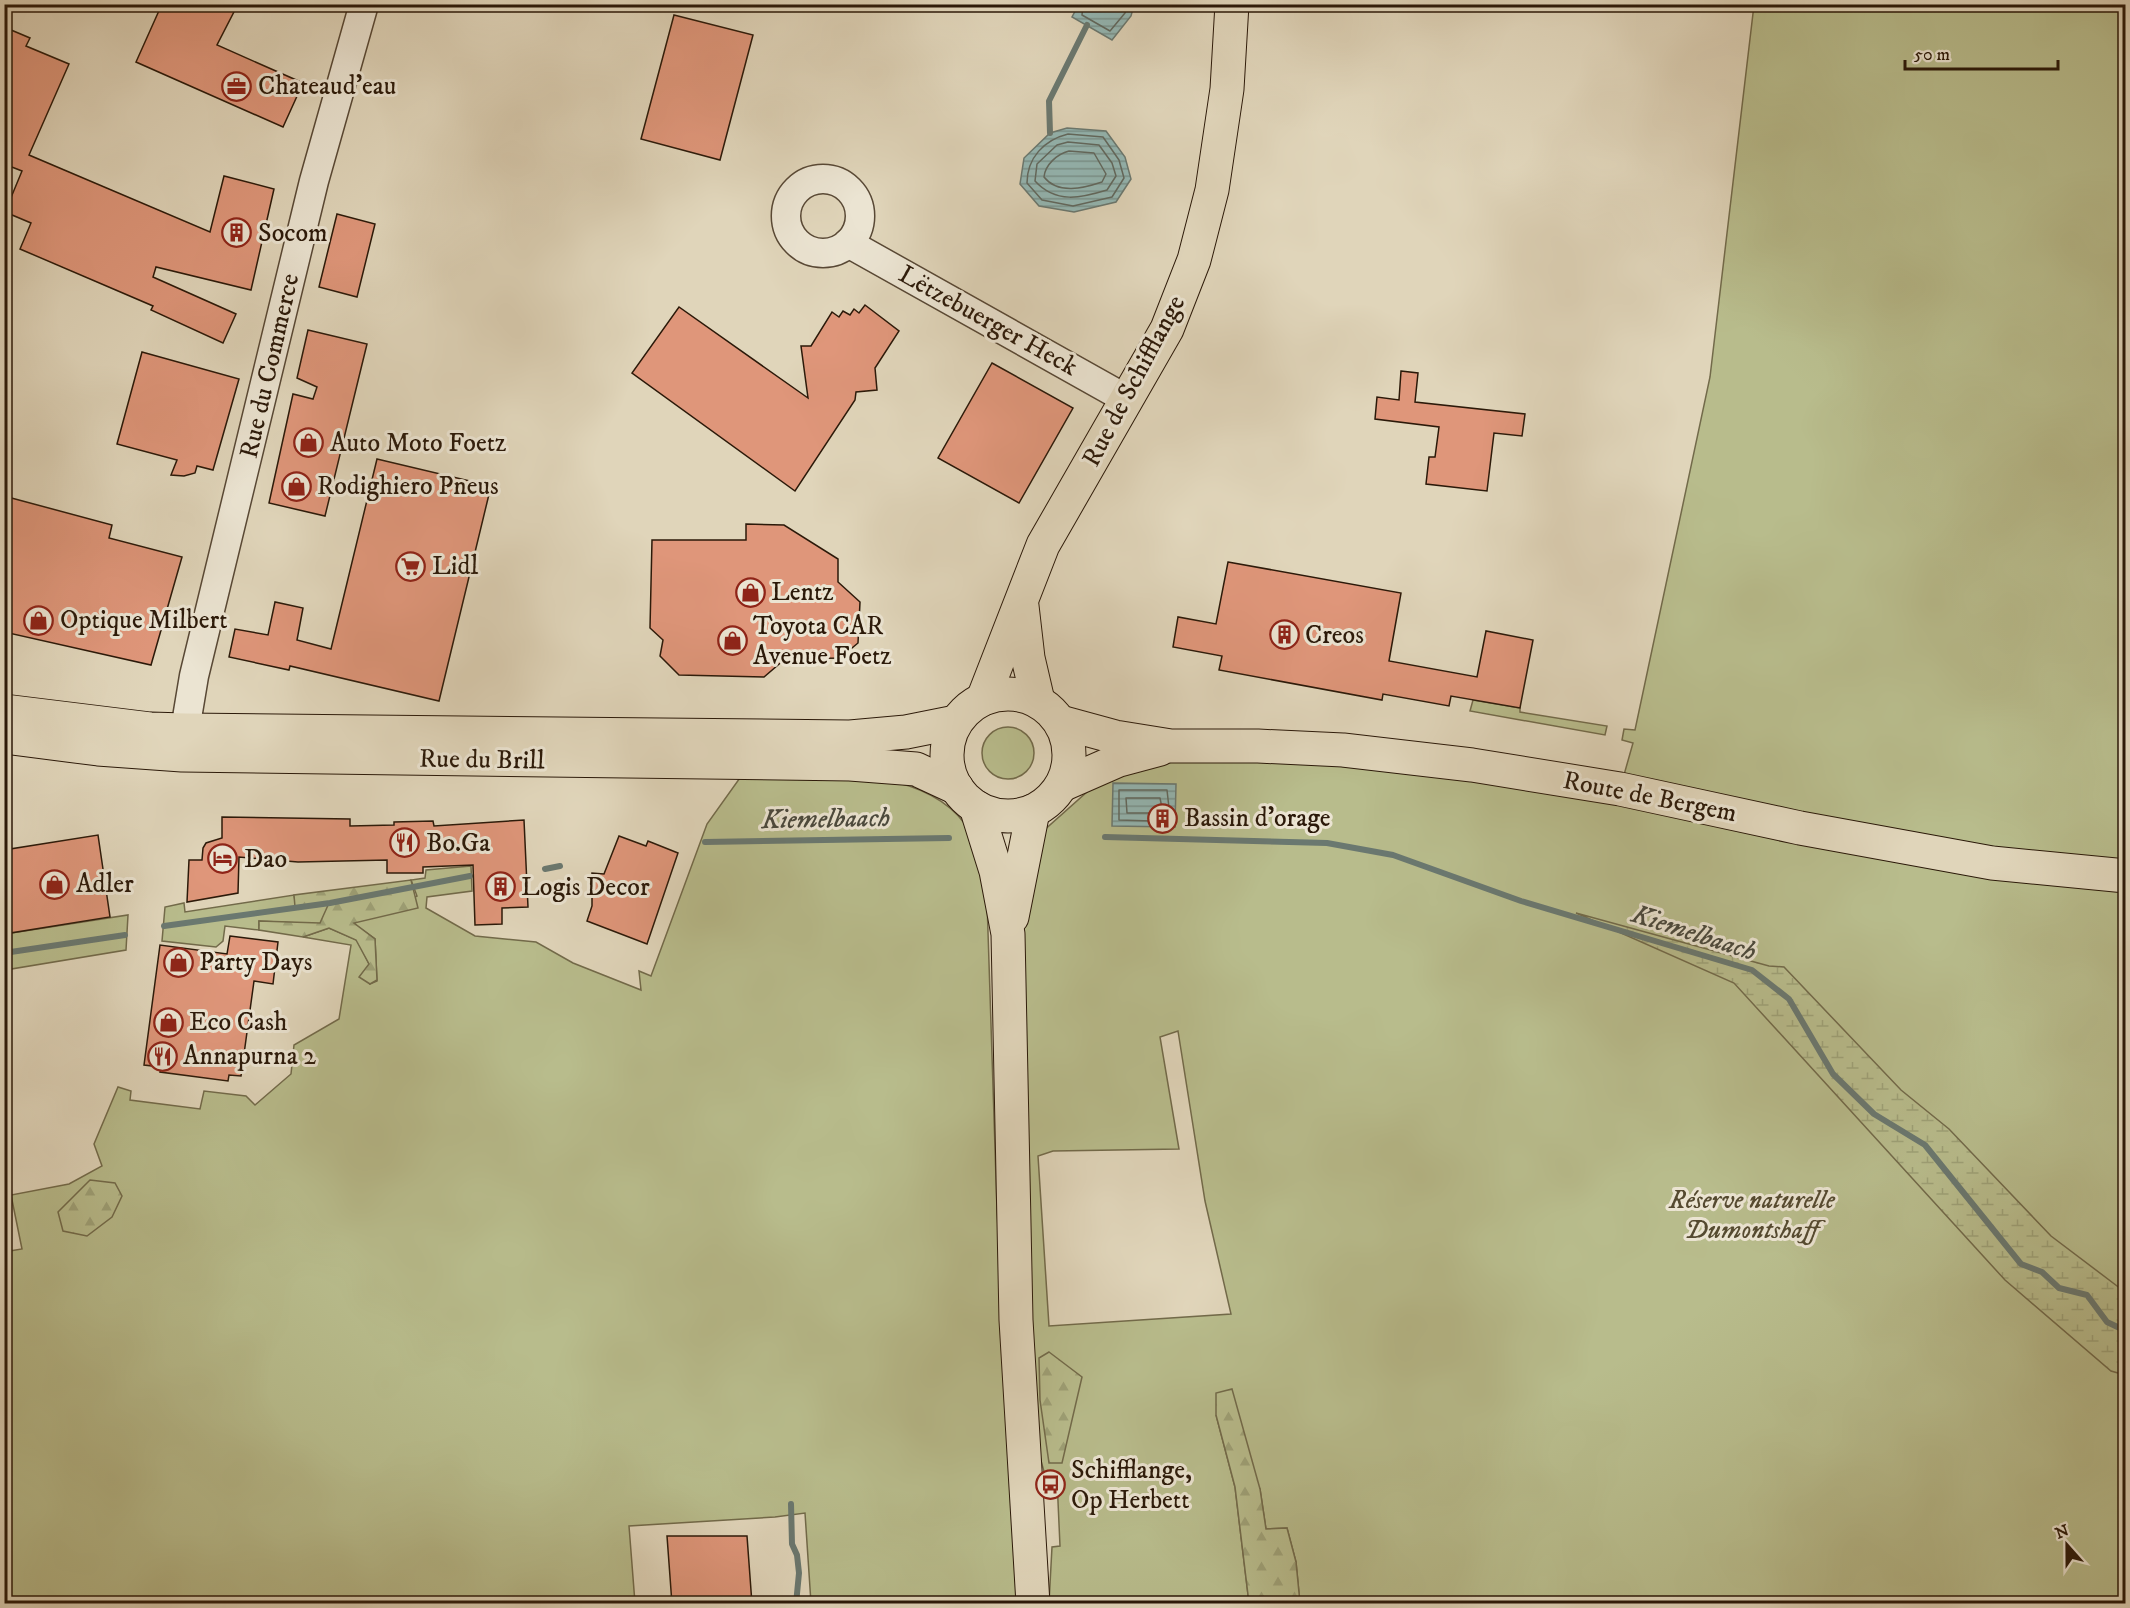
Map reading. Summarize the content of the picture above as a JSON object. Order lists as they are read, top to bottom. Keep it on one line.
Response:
{"streets":{"main road":["Rue de Schifflange","Rue du Brill","Route de Bergem"],"street":["Lëtzebuerger Heck","Rue du Commerce"]},"crossings":[["Lëtzebuerger Heck","Rue de Schifflange"],["Rue du Commerce","Rue du Brill"],["Rue de Schifflange","Rue du Brill"],["Rue de Schifflange","Route de Bergem"],["Rue du Brill","Route de Bergem"]],"water":["Kiemelbaach"],"parks":["Réserve naturelle Dumontshaff"],"places":{"office":["Chateaud'eau"],"building":["Socom","Creos","Bassin d'orage","Logis Decor"],"shop":["Auto Moto Foetz","Rodighiero Pneus","Lentz","Optique Milbert","Toyota CAR Avenue Foetz","Adler","Party Days","Eco Cash"],"supermarket":["Lidl"],"restaurant":["Bo.Ga","Annapurna 2"],"hotel":["Dao"],"bus stop":["Schifflange, Op Herbett"]},"scale_bar":"50 m","north":"top"}
